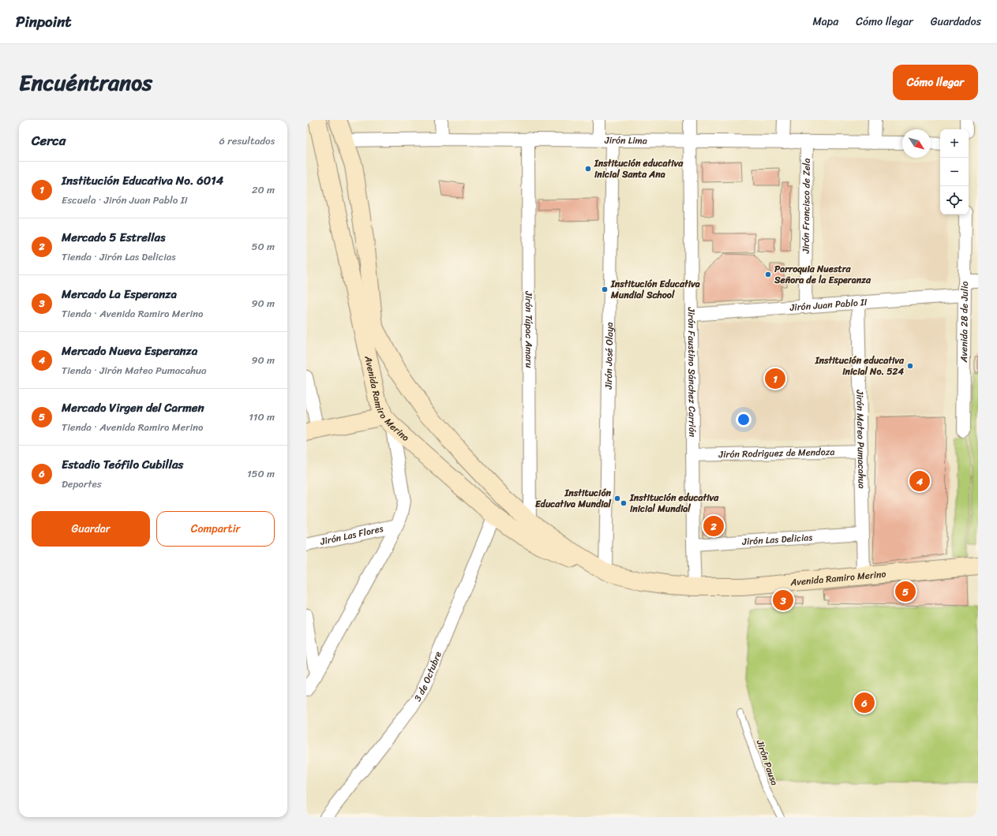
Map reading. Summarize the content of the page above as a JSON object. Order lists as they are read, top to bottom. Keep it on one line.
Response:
{"streets":{"street":["Jirón Lima","Jirón Francisco de Zela","Jirón Juan Pablo II","Avenida 28 de Julio","Jirón Túpac Amaru","Jirón José Olaya","Jirón Faustino Sánchez Carrión","Avenida Ramiro Merino","Jirón Mateo Pumacahua","Jirón Rodriguez de Mendoza","Jirón Las Flores","Jirón Las Delicias","3 de Octubre"],"lane":["Jirón Pausa"]},"crossings":[["Jirón Lima","Jirón Francisco de Zela"],["Jirón Lima","Jirón Túpac Amaru"],["Jirón Lima","Jirón José Olaya"],["Jirón Lima","Jirón Faustino Sánchez Carrión"],["Jirón Lima","Avenida Ramiro Merino"],["Jirón Francisco de Zela","Jirón Juan Pablo II"],["Jirón Juan Pablo II","Avenida 28 de Julio"],["Jirón Juan Pablo II","Jirón Faustino Sánchez Carrión"],["Jirón Juan Pablo II","Jirón Mateo Pumacahua"],["Jirón Túpac Amaru","Avenida Ramiro Merino"],["Jirón José Olaya","Avenida Ramiro Merino"],["Jirón Faustino Sánchez Carrión","Avenida Ramiro Merino"],["Jirón Faustino Sánchez Carrión","Jirón Rodriguez de Mendoza"],["Jirón Faustino Sánchez Carrión","Jirón Las Delicias"],["Avenida Ramiro Merino","Jirón Mateo Pumacahua"],["Avenida Ramiro Merino","3 de Octubre"],["Jirón Mateo Pumacahua","Jirón Rodriguez de Mendoza"],["Jirón Mateo Pumacahua","Jirón Las Delicias"]],"places":["Institución educativa inicial Santa Ana","Parroquia Nuestra Señora de la Esperanza","Institución Educativa Mundial School","Institución educativa inicial No. 524","Institución Educativa Mundial","Institución educativa inicial Mundial"],"north":"bottom right","page":{"header":"Pinpoint","nav":["Mapa","Cómo llegar","Guardados"],"title":"Encuéntranos","buttons":["Cómo llegar",["Guardar","Compartir"]],"heading":["Cerca","6 resultados"],"map_buttons":["+","−"],"list":[{"mark":"1","name":"Institución Educativa No. 6014","note":"Escuela · Jirón Juan Pablo II","value":"20 m"},{"mark":"2","name":"Mercado 5 Estrellas","note":"Tienda · Jirón Las Delicias","value":"50 m"},{"mark":"3","name":"Mercado La Esperanza","note":"Tienda · Avenida Ramiro Merino","value":"90 m"},{"mark":"4","name":"Mercado Nueva Esperanza","note":"Tienda · Jirón Mateo Pumacahua","value":"90 m"},{"mark":"5","name":"Mercado Virgen del Carmen","note":"Tienda · Avenida Ramiro Merino","value":"110 m"},{"mark":"6","name":"Estadio Teófilo Cubillas","note":"Deportes","value":"150 m"}],"pins":["1","4","2","5","3","6"]}}
